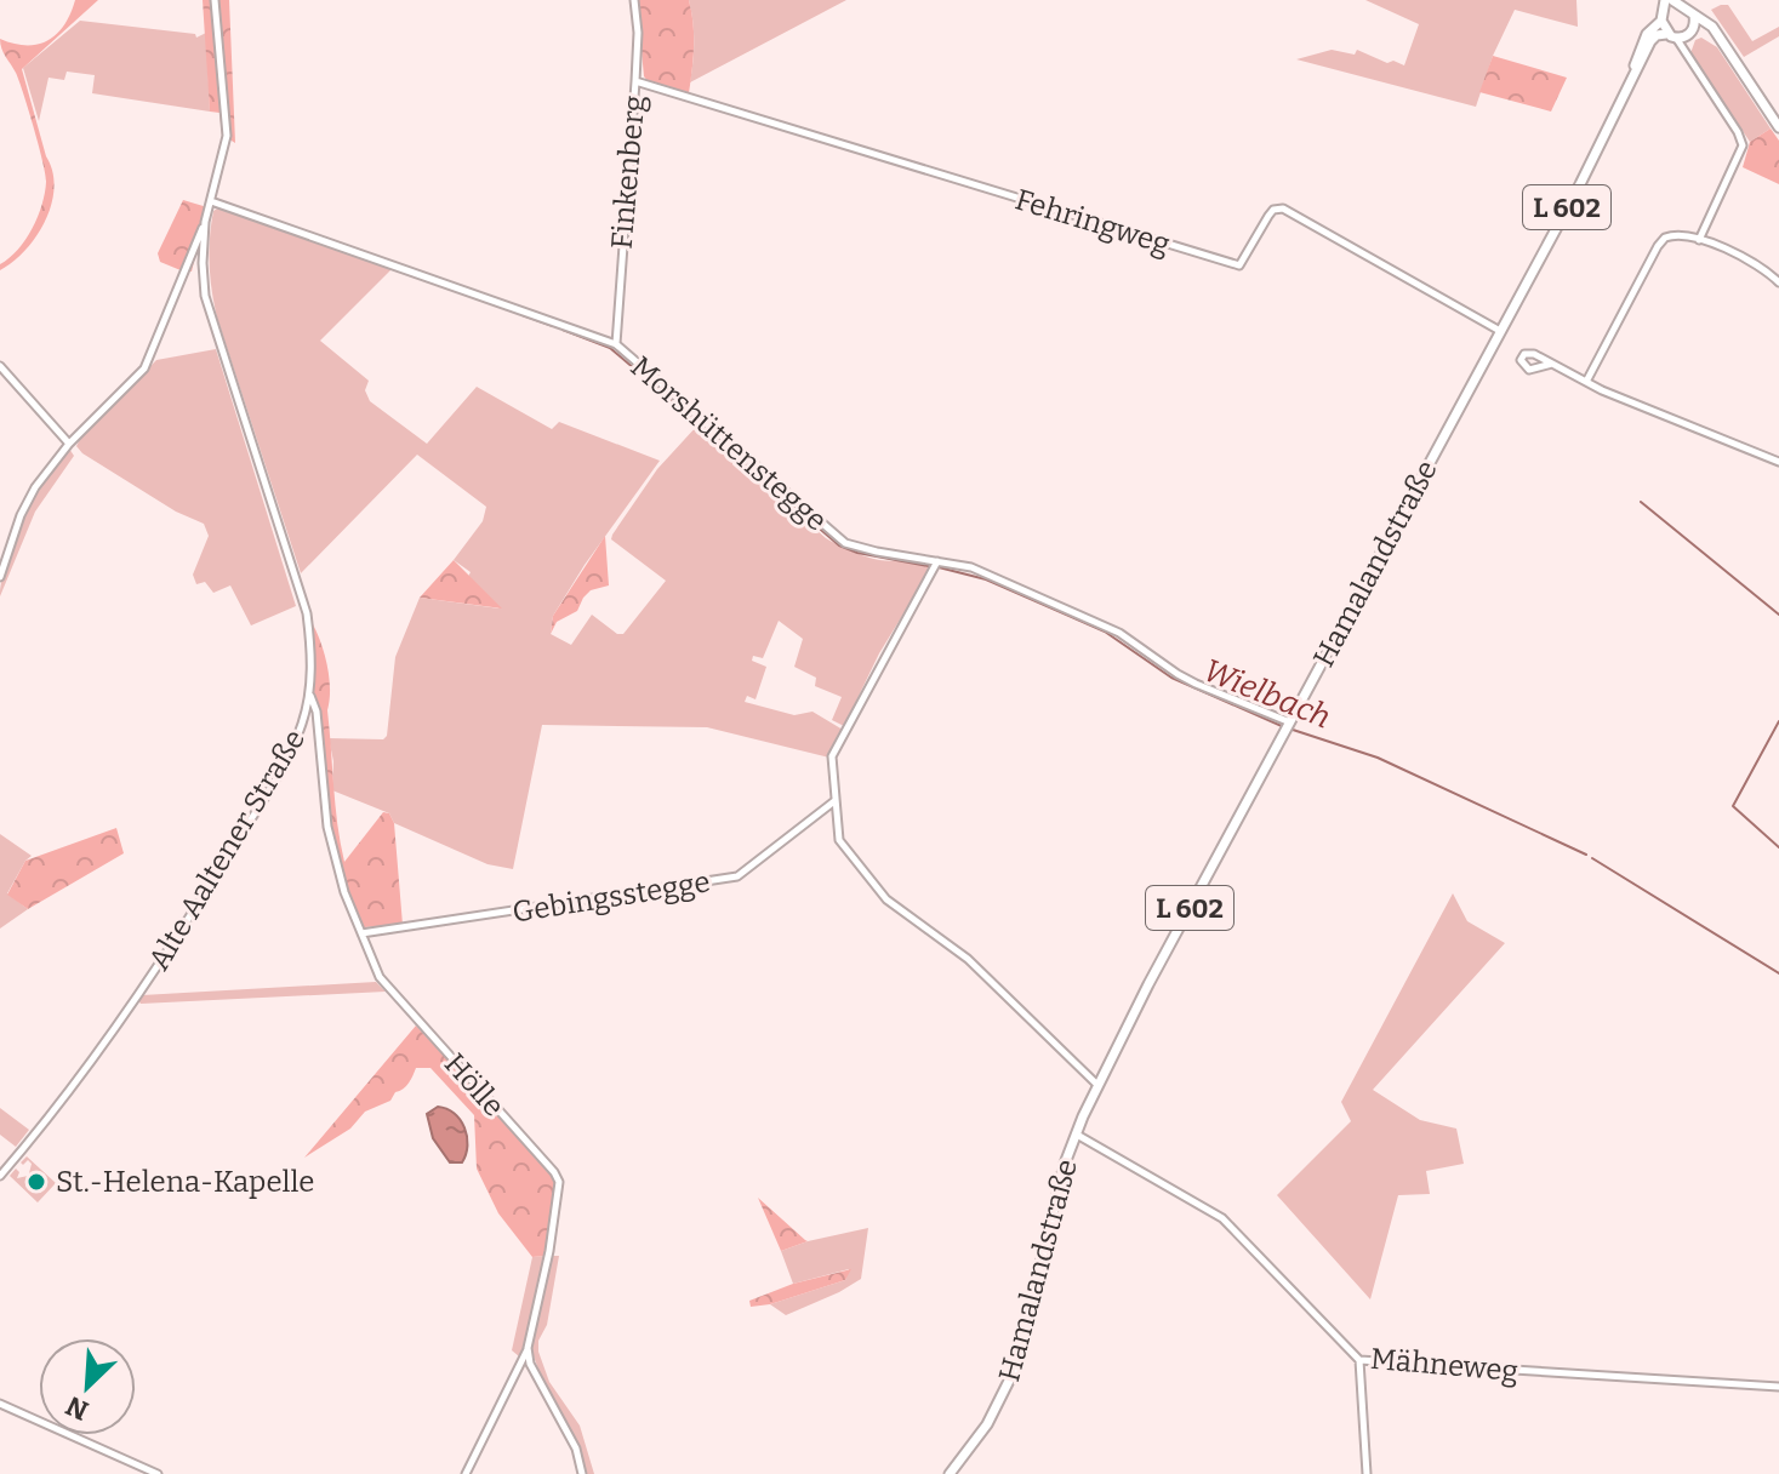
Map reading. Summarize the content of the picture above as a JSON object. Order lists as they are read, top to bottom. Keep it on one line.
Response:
{"streets":{"main road":["L 602","Hamalandstraße"],"street":["Finkenberg","Fehringweg","Morshüttenstegge","Alte Aaltener Straße","Gebingsstegge","Hölle","Mähneweg"]},"crossings":[["Finkenberg","Fehringweg"],["Finkenberg","Morshüttenstegge"],["L 602","Hamalandstraße"],["Fehringweg","Hamalandstraße"],["Morshüttenstegge","Hamalandstraße"],["Morshüttenstegge","Alte Aaltener Straße"],["Hamalandstraße","Mähneweg"],["Alte Aaltener Straße","Hölle"],["Gebingsstegge","Hölle"]],"water":["Wielbach"],"places":["St.-Helena-Kapelle"],"north":"bottom left"}
